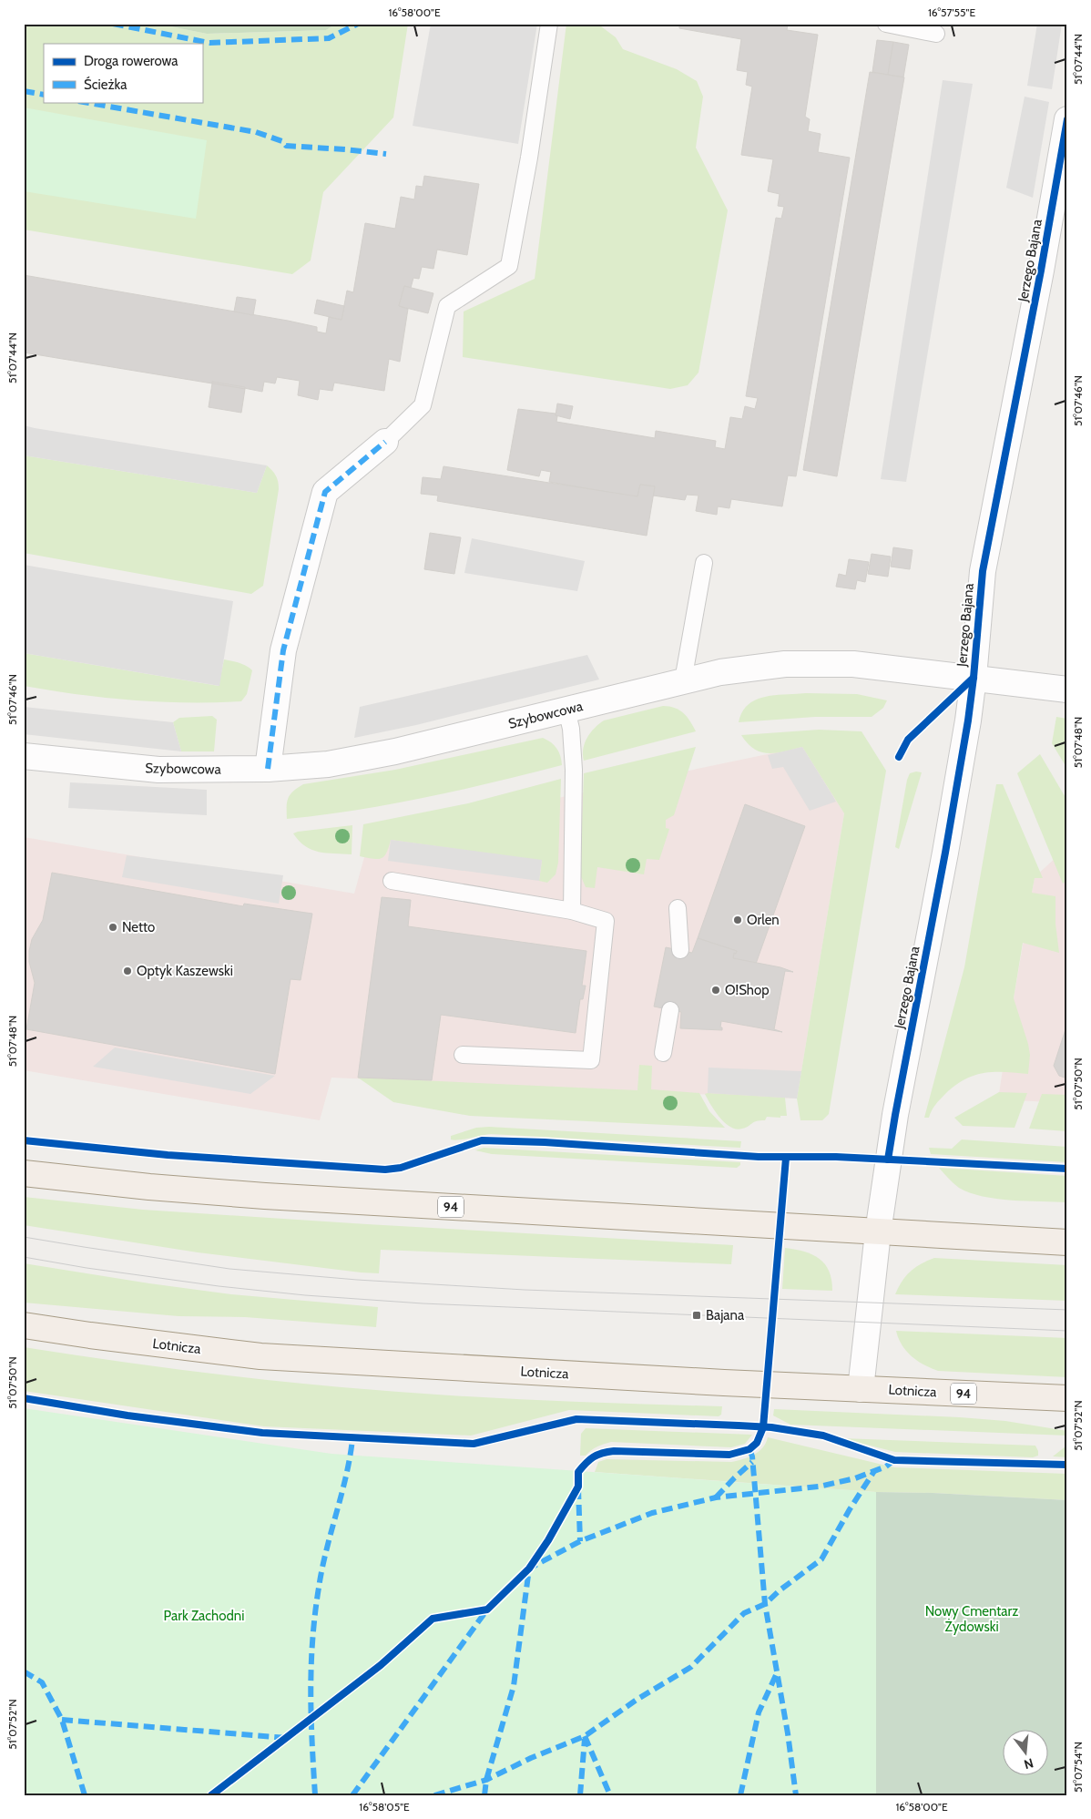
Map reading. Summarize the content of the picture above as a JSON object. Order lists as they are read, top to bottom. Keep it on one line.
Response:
{"streets":{"main road":["94","Lotnicza"],"street":["Jerzego Bajana","Szybowcowa"]},"crossings":[["Jerzego Bajana","Szybowcowa"],["Jerzego Bajana","94"],["Jerzego Bajana","Lotnicza"]],"parks":["Nowy Cmentarz Żydowski","Park Zachodni"],"places":{"other":["Orlen","Netto","Optyk Kaszewski","O!Shop"],"transit":["Bajana"]},"legend":["Droga rowerowa","Ścieżka"],"north":"bottom","coordinates":["16°58'00\"E","16°57'55\"E","51°07'44\"N","51°07'46\"N","51°07'48\"N","51°07'50\"N","51°07'52\"N","51°07'54\"N","16°58'05\"E"]}
